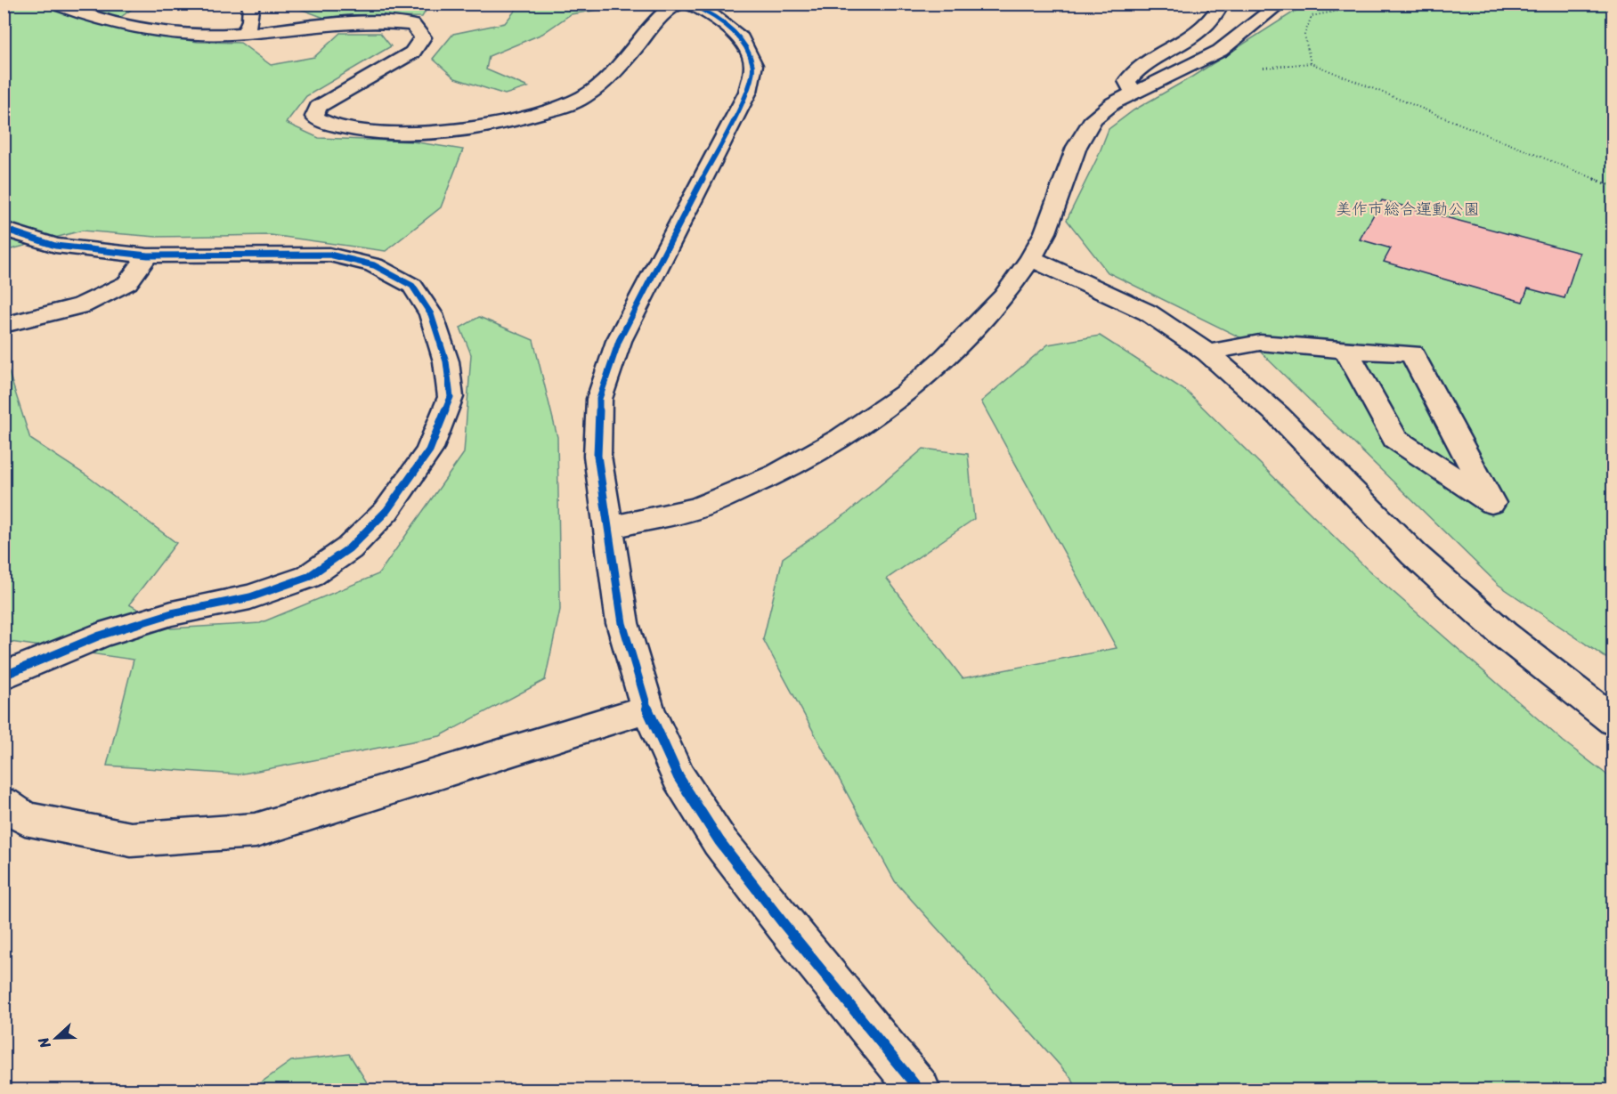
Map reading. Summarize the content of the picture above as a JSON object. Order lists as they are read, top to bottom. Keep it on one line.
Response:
{"parks":["美作市総合運動公園"],"north":"left"}
